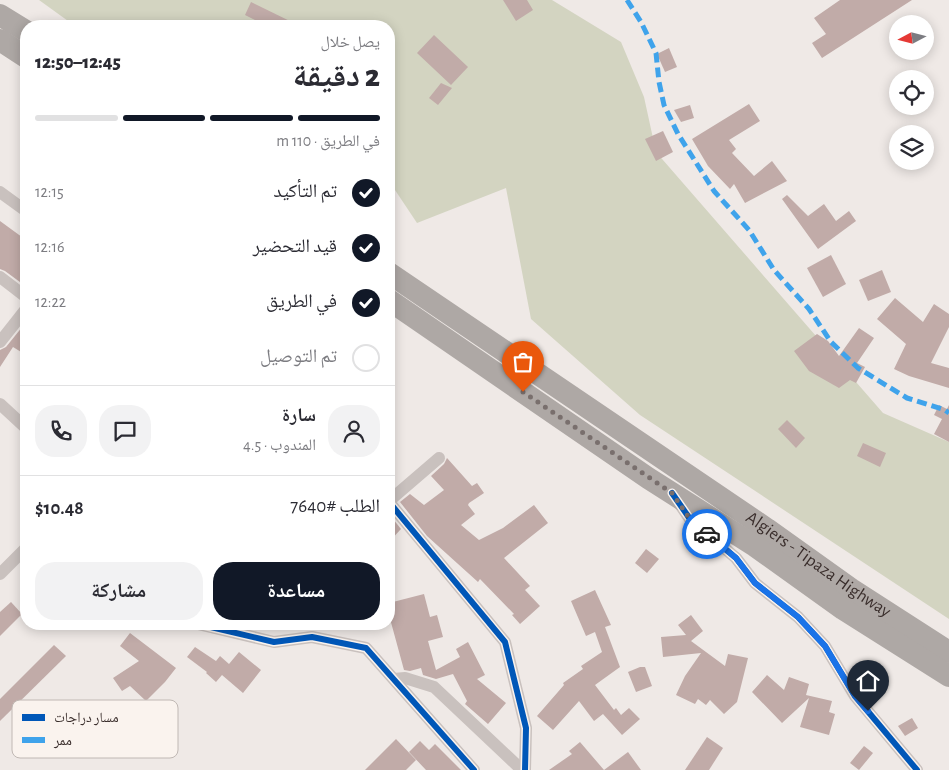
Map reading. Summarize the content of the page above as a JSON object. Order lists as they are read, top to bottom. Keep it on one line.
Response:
{"streets":{"highway":["Algiers - Tipaza Highway"]},"legend":["مسار دراجات","ممر"],"north":"left","page":{"heading":["2 دقيقة","يصل خلال","12:45–12:50"],"panel":["سارة","المندوب · 4.5","الطلب #7640","$10.48"],"bar":"في الطريق · 110 m","list":[["تم التأكيد","12:15"],["قيد التحضير","12:16"],["في الطريق","12:22"],"تم التوصيل"],"buttons":["مساعدة","مشاركة"]}}
